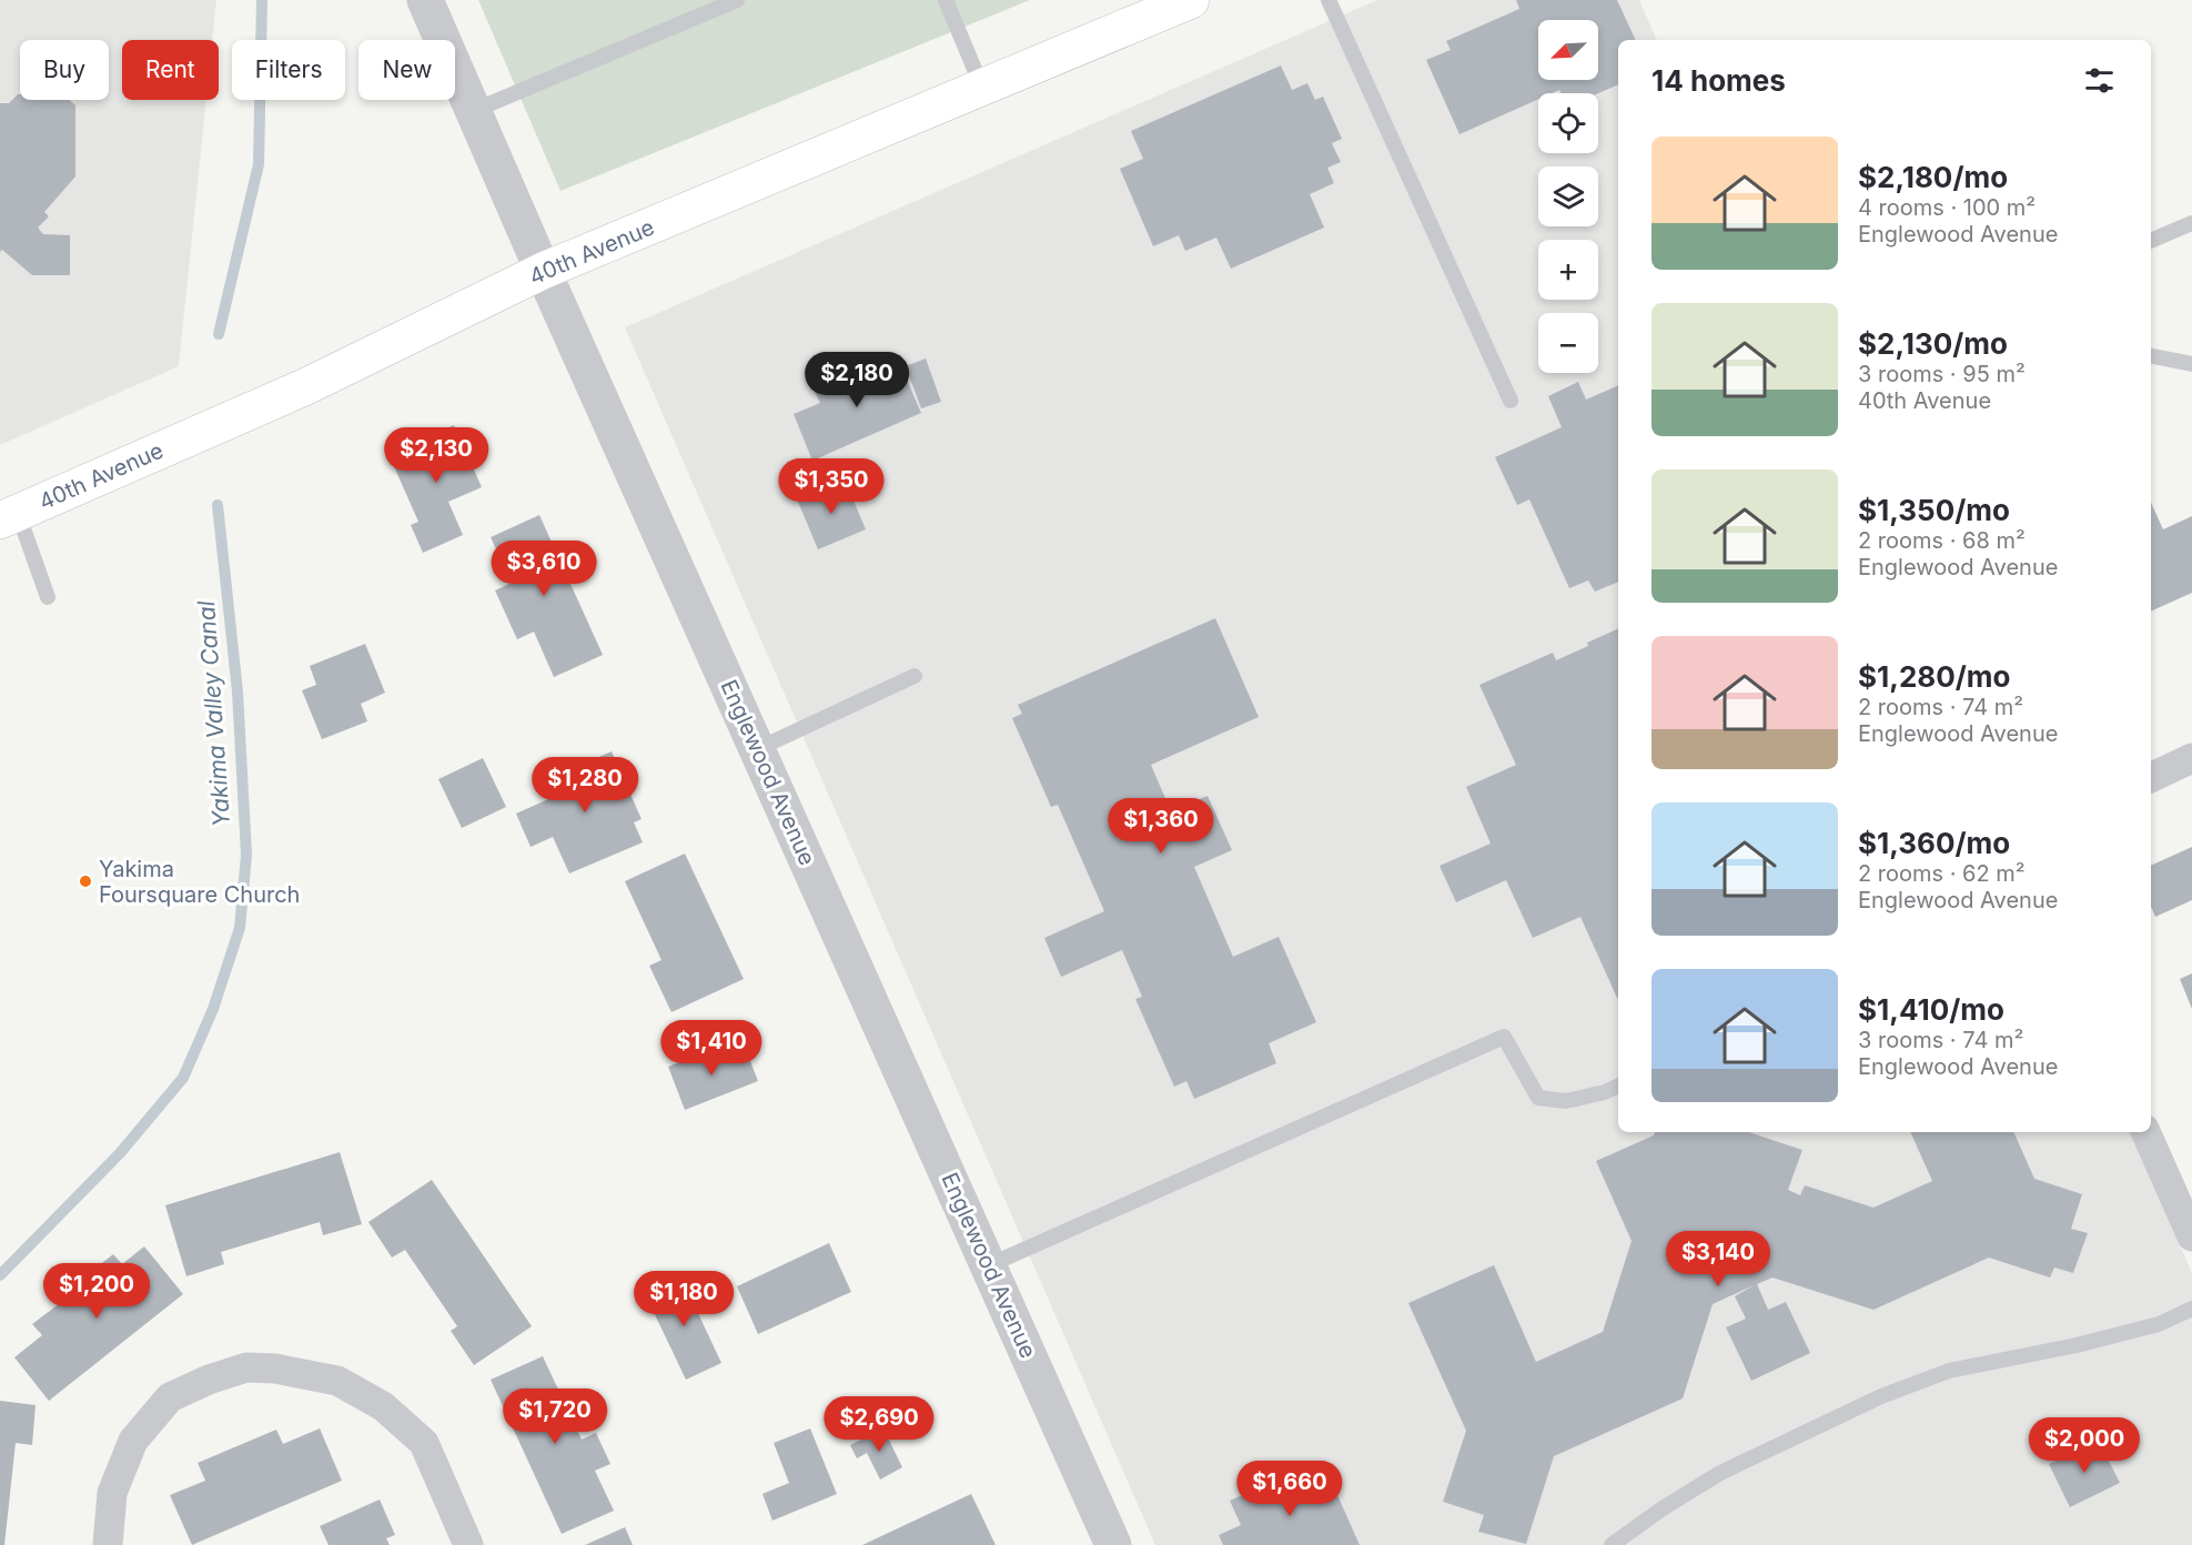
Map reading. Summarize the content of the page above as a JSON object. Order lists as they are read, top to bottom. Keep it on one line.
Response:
{"streets":{"main road":["40th Avenue"],"street":["Englewood Avenue"]},"crossings":[["40th Avenue","Englewood Avenue"]],"water":["Yakima Valley Canal"],"places":["Yakima Foursquare Church"],"north":"bottom left","page":{"map_buttons":["+","−"],"chip":["Buy","Rent","Filters","New"],"heading":"14 homes","list":[{"name":"$2,180/mo","note":"4 rooms · 100 m² · Englewood Avenue"},{"name":"$2,130/mo","note":"3 rooms · 95 m² · 40th Avenue"},{"name":"$1,350/mo","note":"2 rooms · 68 m² · Englewood Avenue"},{"name":"$1,280/mo","note":"2 rooms · 74 m² · Englewood Avenue"},{"name":"$1,360/mo","note":"2 rooms · 62 m² · Englewood Avenue"},{"name":"$1,410/mo","note":"3 rooms · 74 m² · Englewood Avenue"}],"price":["$2,180","$2,130","$1,350","$3,610","$1,280","$1,360","$1,410","$3,140","$1,200","$1,180","$1,720","$2,690","$2,000","$1,660"]}}
